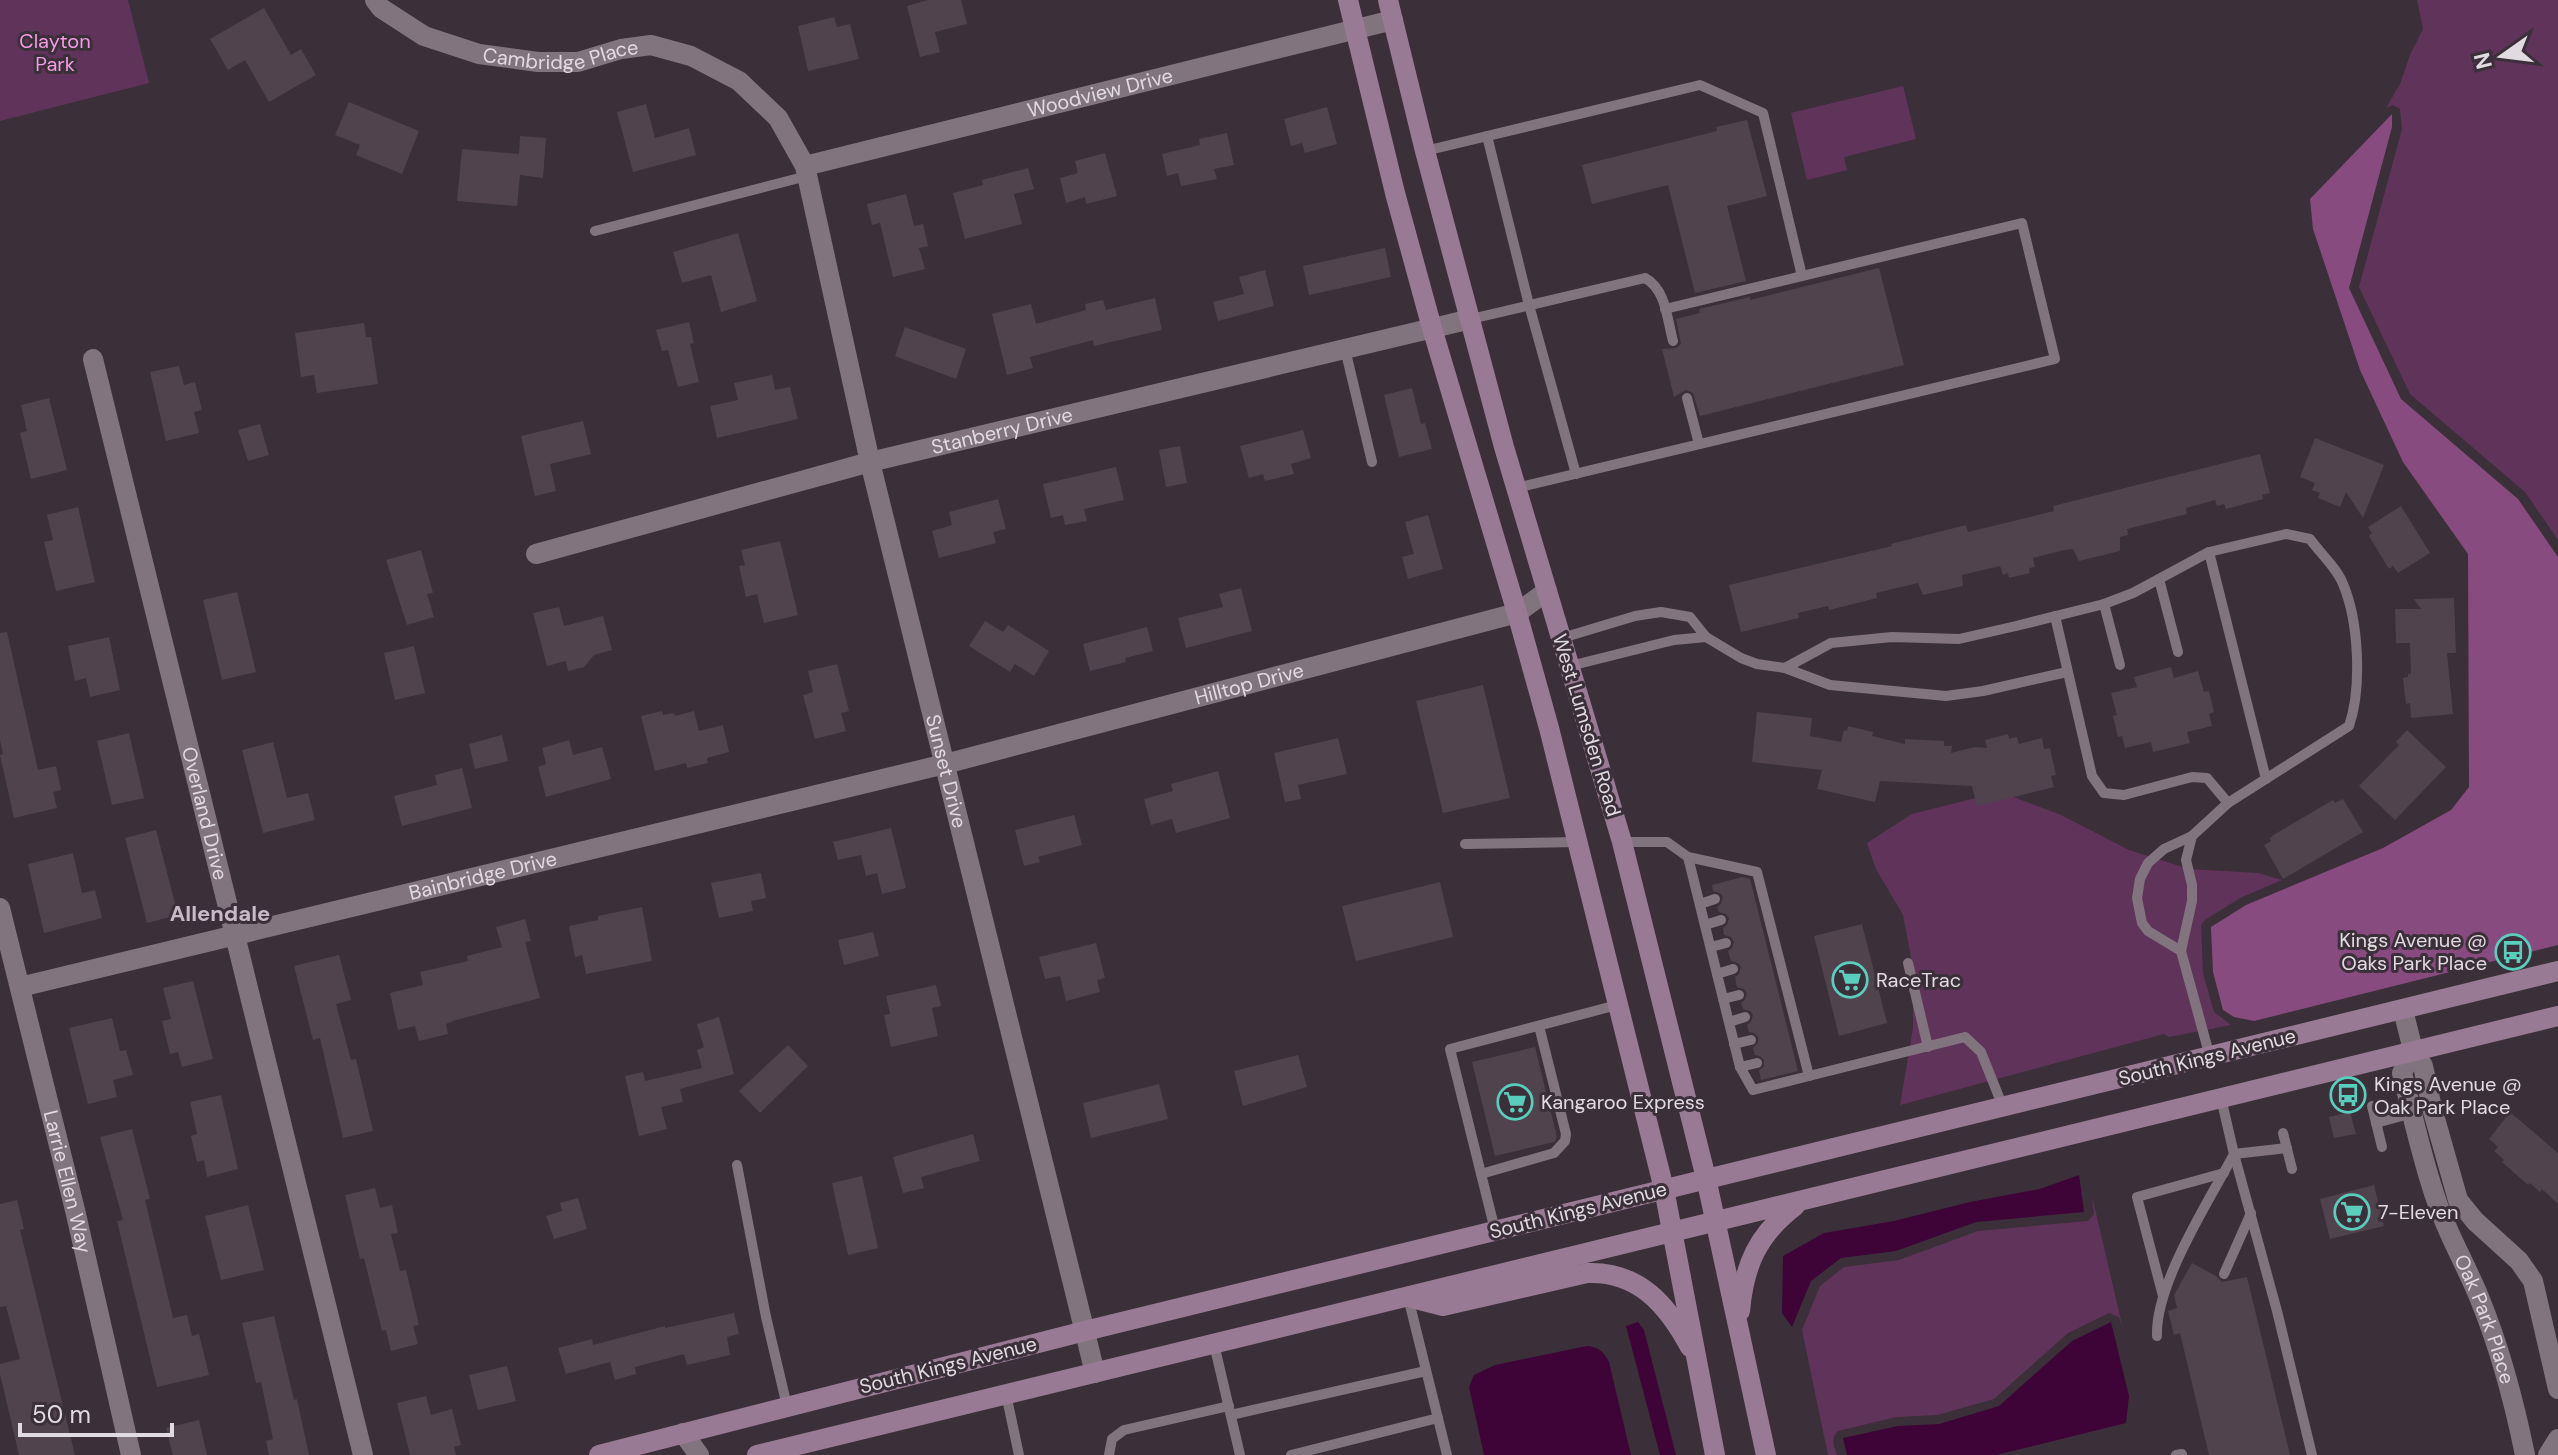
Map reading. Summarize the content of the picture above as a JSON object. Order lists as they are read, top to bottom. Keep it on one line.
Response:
{"streets":{"main road":["West Lumsden Road","South Kings Avenue"],"street":["Cambridge Place","Woodview Drive","Stanberry Drive","Hilltop Drive","Sunset Drive","Overland Drive","Bainbridge Drive","Larrie Ellen Way","Oak Park Place"]},"crossings":[["Cambridge Place","Woodview Drive"],["Cambridge Place","Sunset Drive"],["Woodview Drive","West Lumsden Road"],["Woodview Drive","Sunset Drive"],["Stanberry Drive","West Lumsden Road"],["Stanberry Drive","Sunset Drive"],["Hilltop Drive","West Lumsden Road"],["Hilltop Drive","Sunset Drive"],["Hilltop Drive","Bainbridge Drive"],["West Lumsden Road","South Kings Avenue"],["Sunset Drive","Bainbridge Drive"],["Sunset Drive","South Kings Avenue"],["Overland Drive","Bainbridge Drive"],["Bainbridge Drive","Larrie Ellen Way"],["South Kings Avenue","Oak Park Place"]],"districts":["Allendale"],"parks":["Clayton Park"],"places":{"bus stop":["Kings Avenue @ Oaks Park Place","Kings Avenue @ Oak Park Place"],"supermarket":["RaceTrac","Kangaroo Express","7-Eleven"]},"scale_bar":"50 m","north":"left"}
